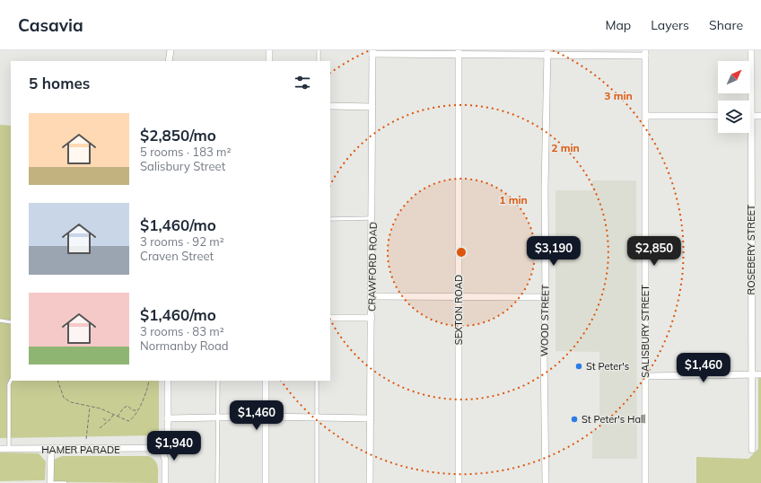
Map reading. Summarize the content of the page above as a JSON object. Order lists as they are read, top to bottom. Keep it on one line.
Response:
{"streets":{"street":["ROSEBERY STREET","CRAWFORD ROAD","SEXTON ROAD","WOOD STREET","SALISBURY STREET","HAMER PARADE"]},"places":["St Peter's","St Peter's Hall"],"north":"top right","page":{"header":"Casavia","nav":["Map","Layers","Share"],"heading":"5 homes","list":[{"name":"$2,850/mo","note":"5 rooms · 183 m² · Salisbury Street"},{"name":"$1,460/mo","note":"3 rooms · 92 m² · Craven Street"},{"name":"$1,460/mo","note":"3 rooms · 83 m² · Normanby Road"}],"price":["$3,190","$2,850","$1,460","$1,460","$1,940"]},"rings":["3 min","2 min","1 min"]}
